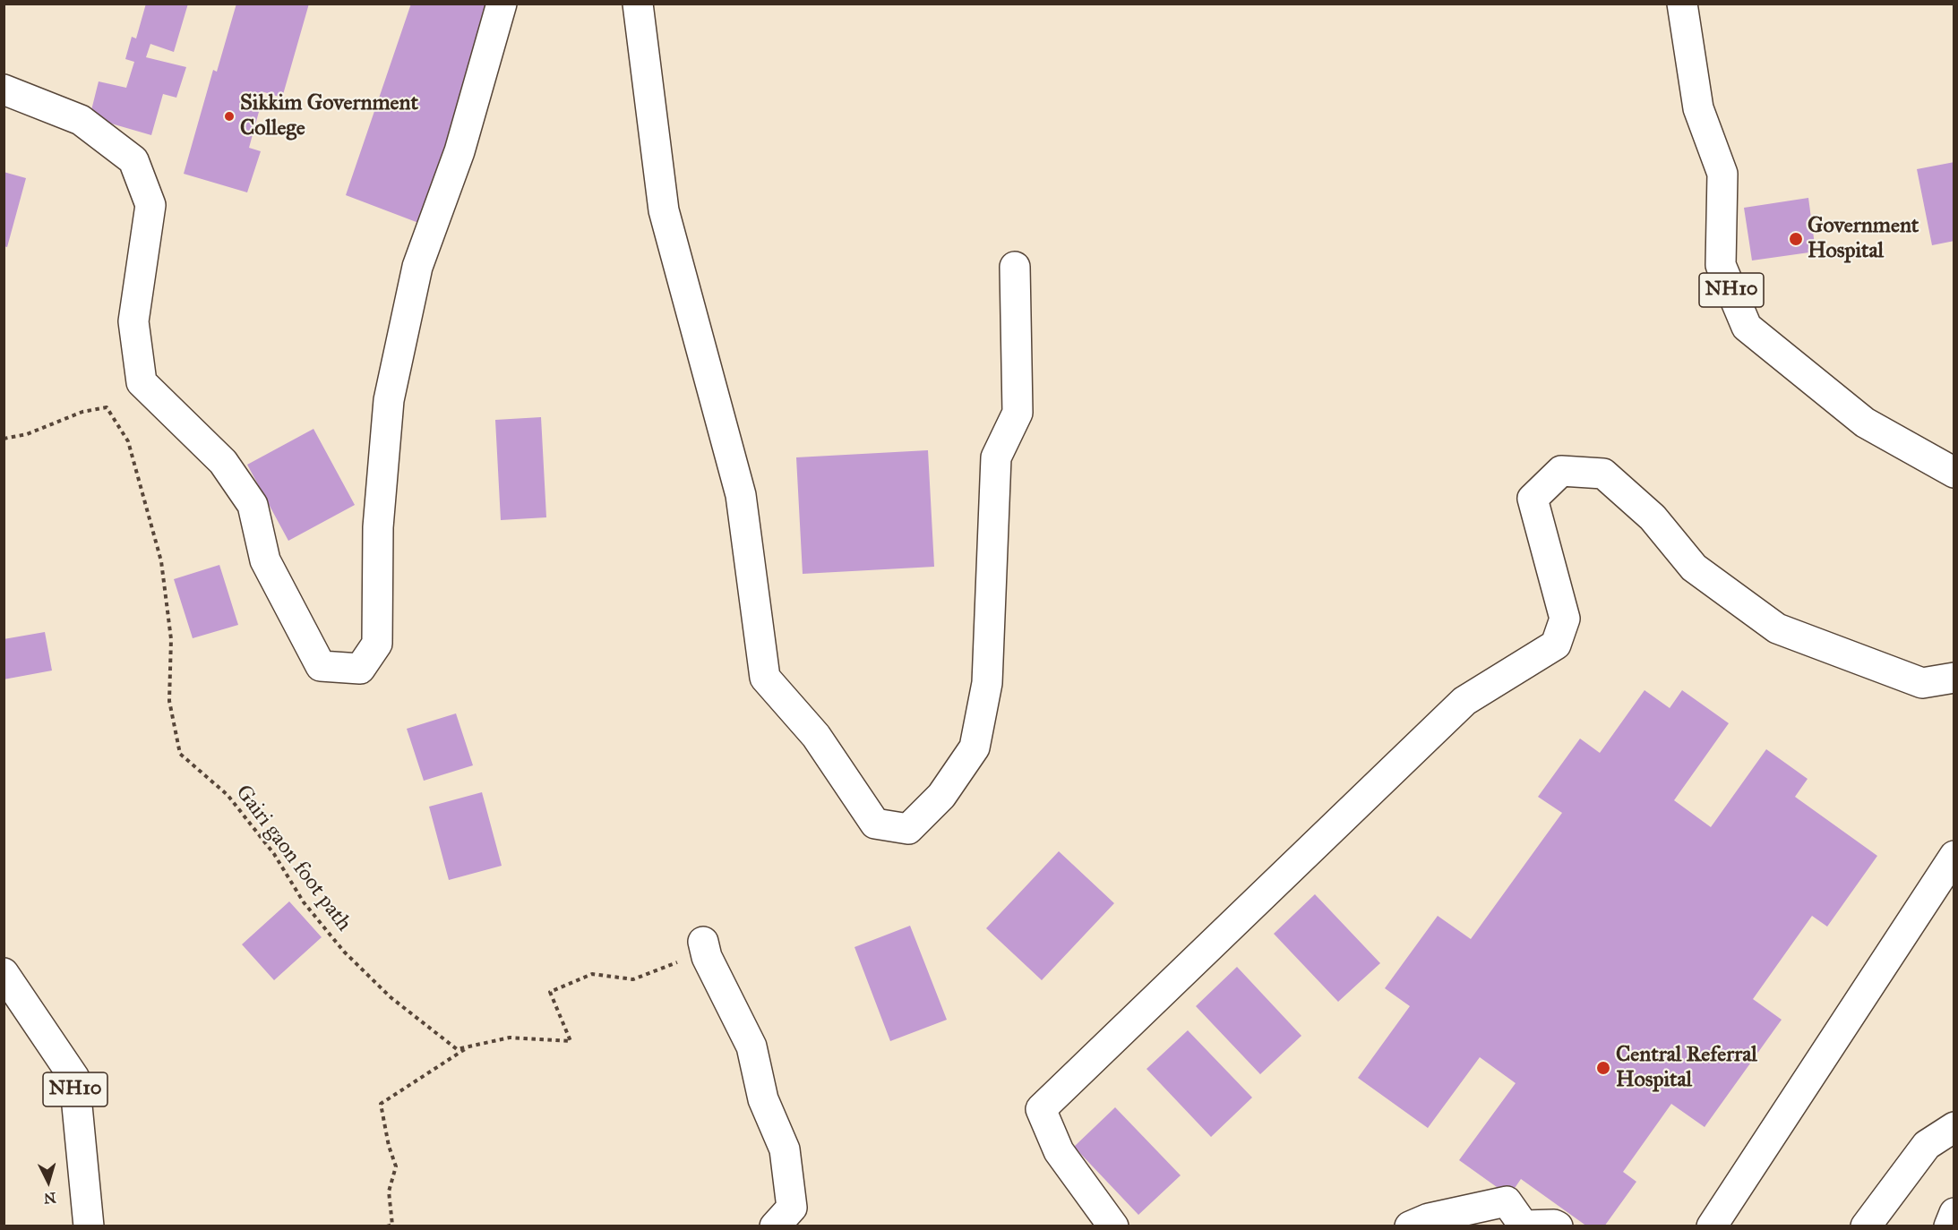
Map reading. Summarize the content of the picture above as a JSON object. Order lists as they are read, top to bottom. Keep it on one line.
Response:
{"streets":{"main road":["NH10"],"path":["Gairi gaon foot path"]},"places":["Sikkim Government College","Government Hospital","Central Referral Hospital"],"north":"bottom"}
